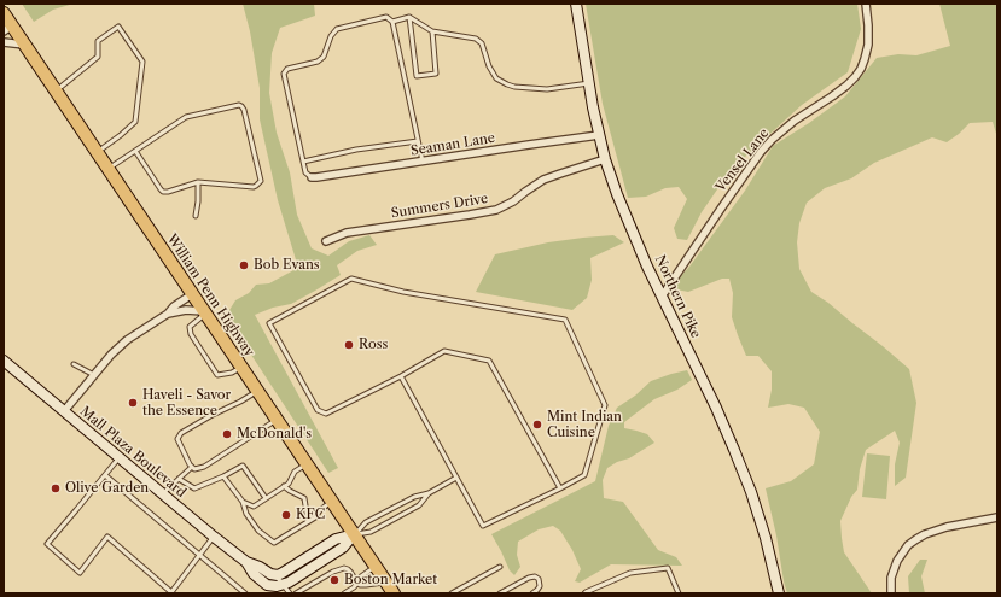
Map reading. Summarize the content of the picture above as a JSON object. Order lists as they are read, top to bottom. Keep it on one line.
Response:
{"streets":{"highway":["William Penn Highway"],"street":["Seaman Lane","Vensel Lane","Summers Drive","Northern Pike","Mall Plaza Boulevard"]},"crossings":[["Seaman Lane","Northern Pike"],["Vensel Lane","Northern Pike"],["Summers Drive","Northern Pike"]],"places":["Bob Evans","Ross","Haveli - Savor the Essence","Mint Indian Cuisine","McDonald's","Olive Garden","KFC","Boston Market"]}
